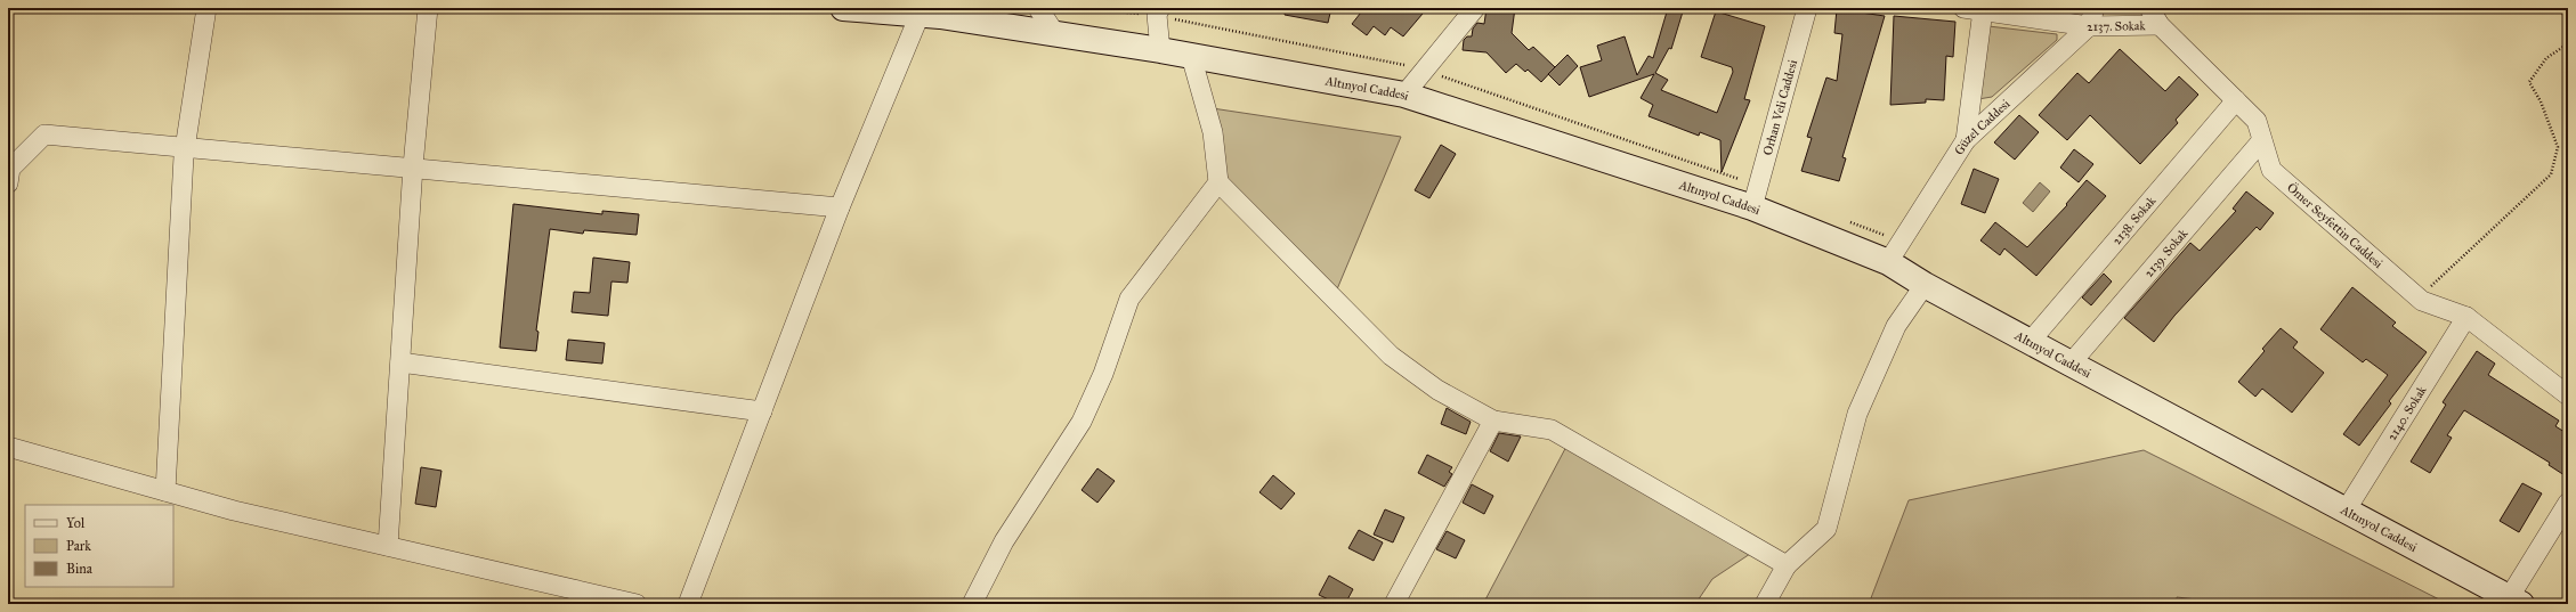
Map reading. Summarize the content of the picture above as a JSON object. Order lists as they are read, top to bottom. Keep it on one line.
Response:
{"streets":{"main road":["Altınyol Caddesi"],"street":["2137. Sokak","Orhan Veli Caddesi","Güzel Caddesi","2138. Sokak","Ömer Seyfettin Caddesi","2139. Sokak","2140. Sokak"]},"crossings":[["2137. Sokak","Güzel Caddesi"],["2137. Sokak","Ömer Seyfettin Caddesi"],["Altınyol Caddesi","Orhan Veli Caddesi"],["Altınyol Caddesi","Güzel Caddesi"],["Altınyol Caddesi","2138. Sokak"],["Altınyol Caddesi","2139. Sokak"],["Altınyol Caddesi","2140. Sokak"],["2138. Sokak","Ömer Seyfettin Caddesi"],["Ömer Seyfettin Caddesi","2139. Sokak"],["Ömer Seyfettin Caddesi","2140. Sokak"]],"legend":["Yol","Park","Bina"]}
